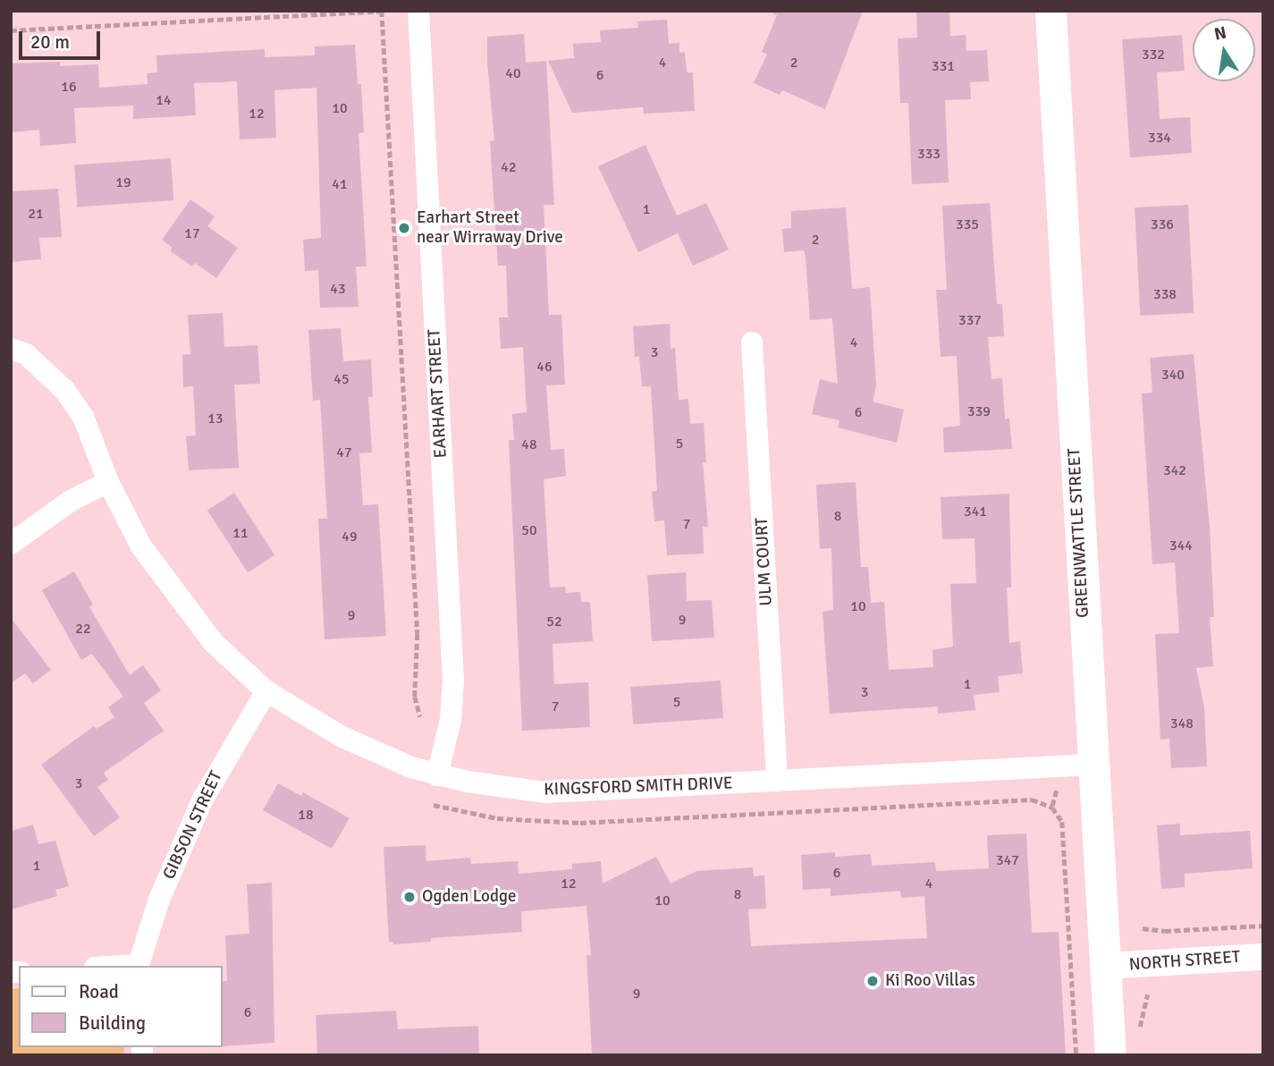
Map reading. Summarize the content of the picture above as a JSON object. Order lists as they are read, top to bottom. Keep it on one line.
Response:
{"streets":{"main road":["GREENWATTLE STREET"],"street":["EARHART STREET","ULM COURT","KINGSFORD SMITH DRIVE","GIBSON STREET","NORTH STREET"]},"crossings":[["EARHART STREET","KINGSFORD SMITH DRIVE"],["GREENWATTLE STREET","KINGSFORD SMITH DRIVE"],["GREENWATTLE STREET","NORTH STREET"],["ULM COURT","KINGSFORD SMITH DRIVE"],["KINGSFORD SMITH DRIVE","GIBSON STREET"]],"places":["Earhart Street near Wirraway Drive","Ogden Lodge","Ki Roo Villas"],"house_numbers":["332","4","2","331","40","6","16","14","10","12","334","333","42","19","41","1","21","335","336","17","2","43","338","337","4","3","46","340","45","339","6","13","5","48","47","342","341","8","7","50","11","49","344","10","9","9","52","22","1","3","5","7","348","3","18","347","1","6","12","4","8","10","9","6"],"legend":["Road","Building"],"scale_bar":"20 m","north":"top"}
